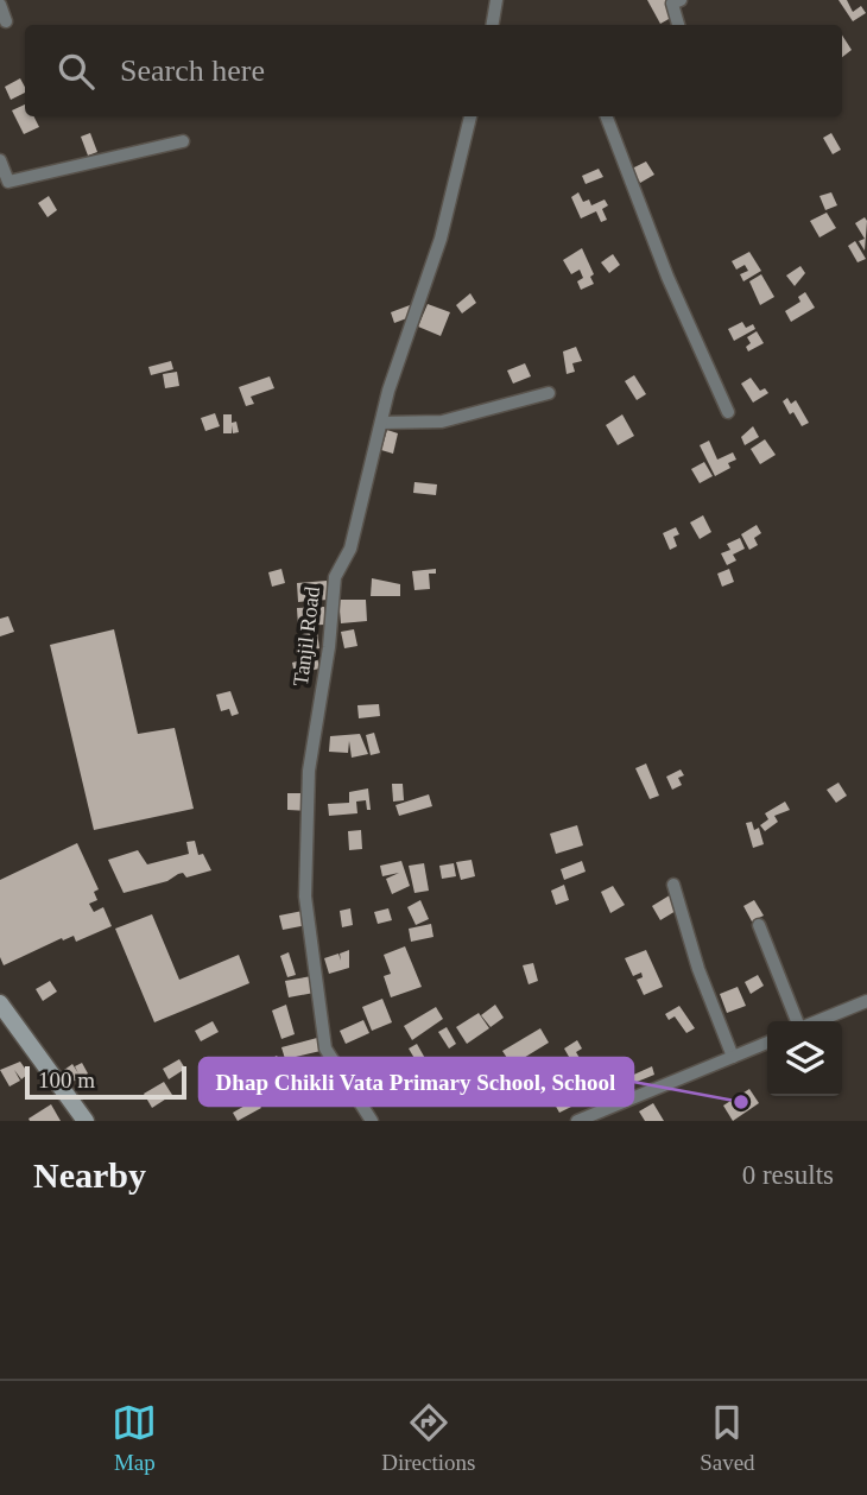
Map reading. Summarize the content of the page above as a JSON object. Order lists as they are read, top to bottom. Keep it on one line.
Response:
{"streets":{"street":["Tanjil Road"]},"places":["Dhap Chikli Vata Primary School, School"],"scale_bar":"100 m","page":{"search":"Search here","scale":"100 m","heading":["Nearby","0 results"],"nav":["Map","Directions","Saved"]}}
